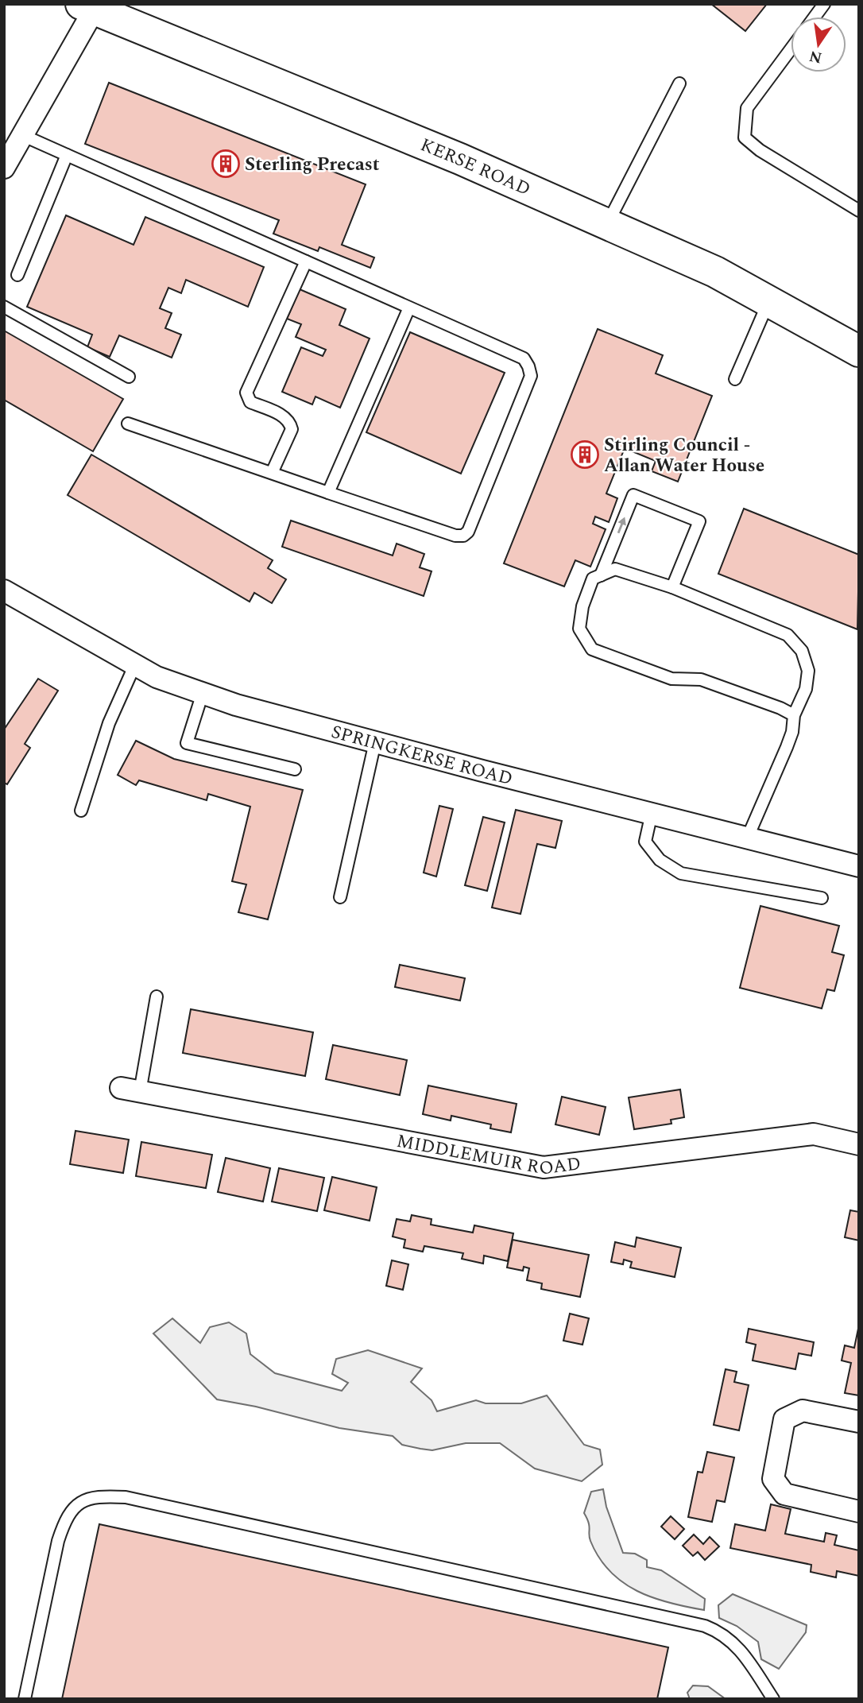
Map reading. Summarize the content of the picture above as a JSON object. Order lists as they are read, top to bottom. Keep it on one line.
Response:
{"streets":{"main road":["KERSE ROAD"],"street":["SPRINGKERSE ROAD","MIDDLEMUIR ROAD"]},"places":{"building":["Sterling Precast","Stirling Council - Allan Water House"]},"north":"bottom"}
